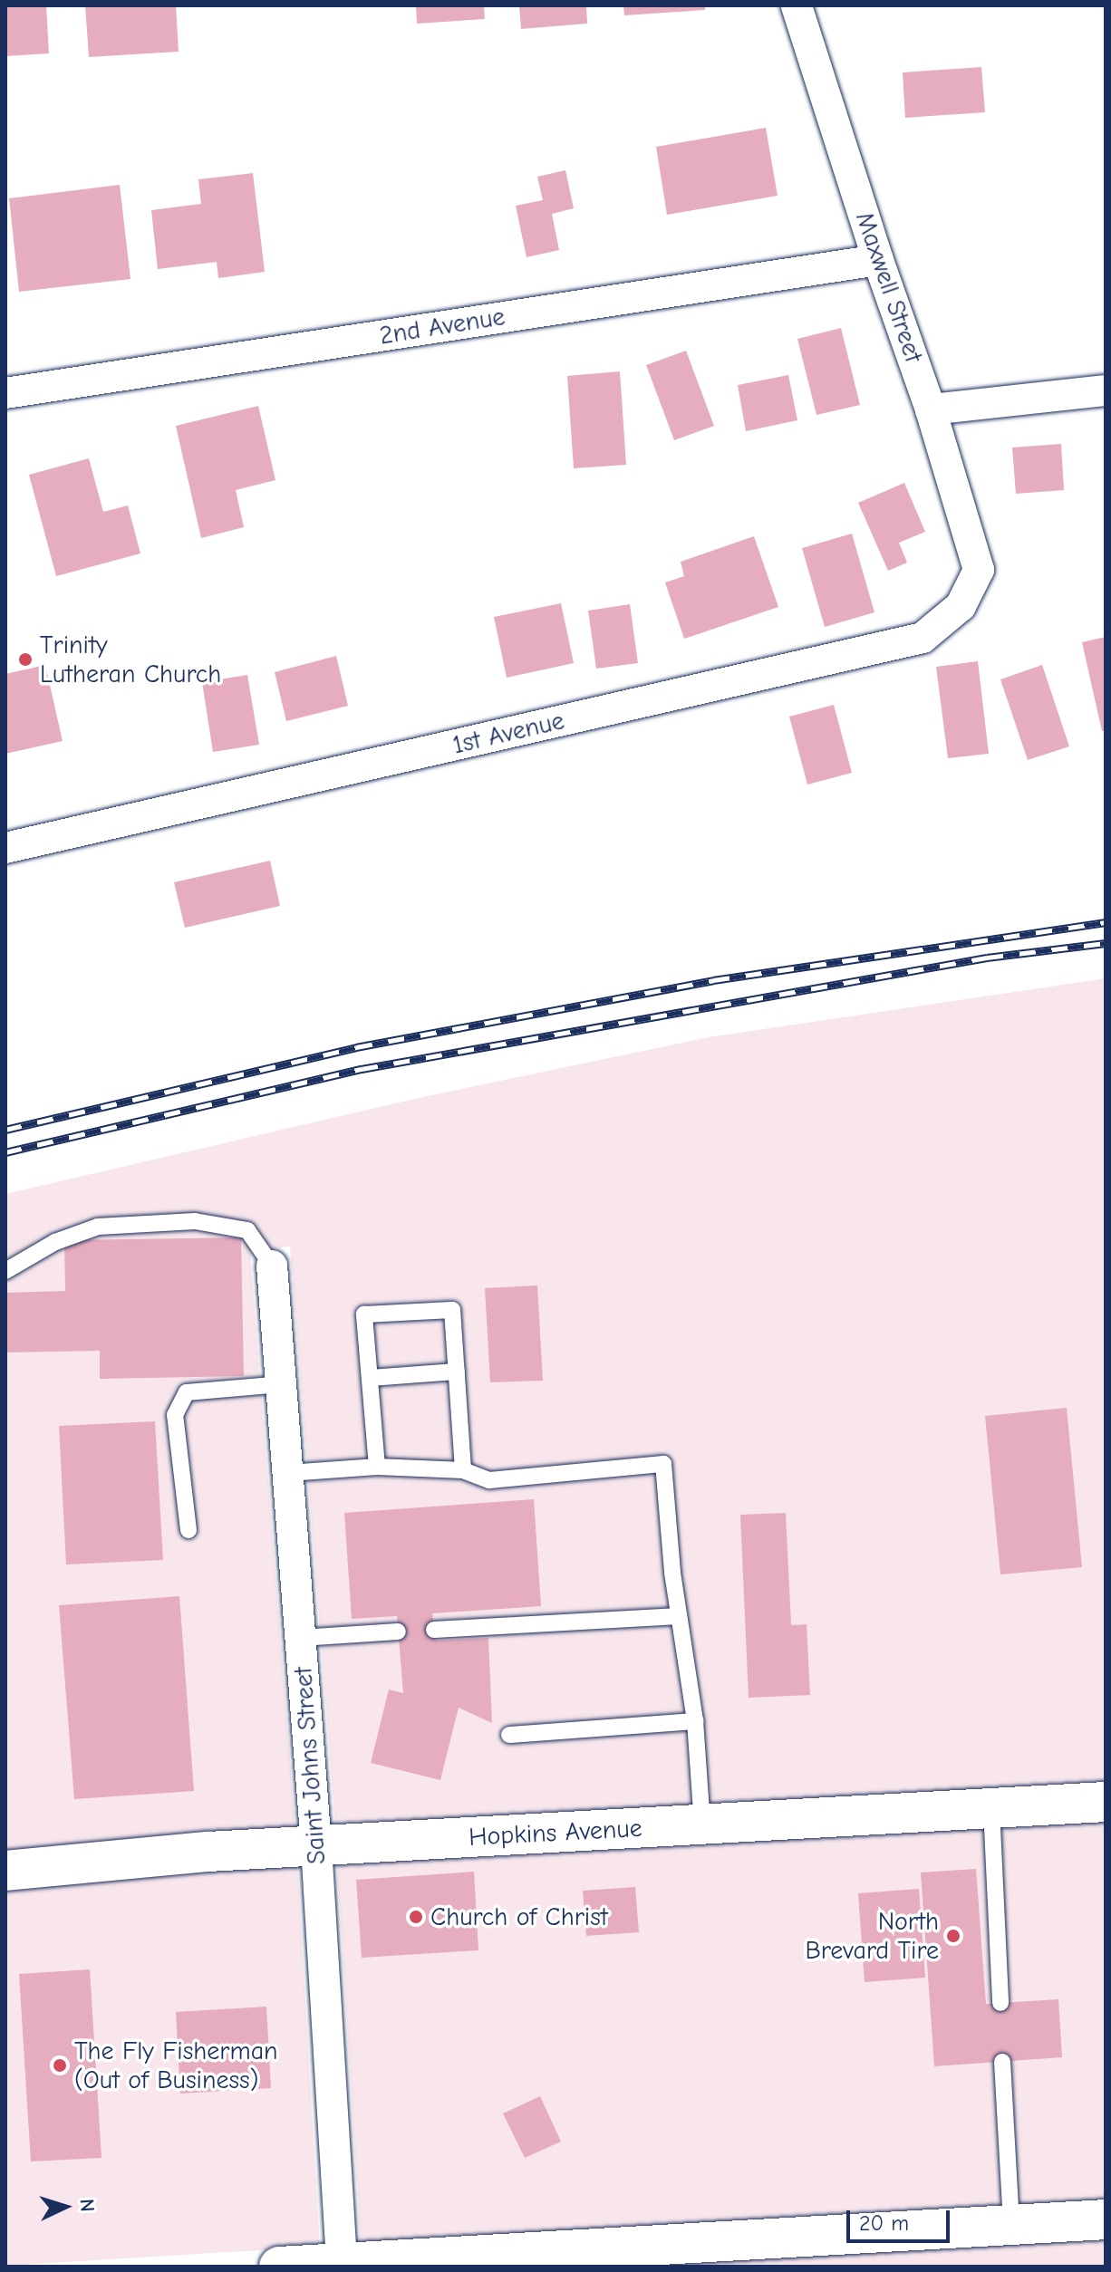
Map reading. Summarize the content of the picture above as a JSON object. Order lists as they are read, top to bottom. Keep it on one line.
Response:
{"streets":{"main road":["Hopkins Avenue"],"street":["Maxwell Street","2nd Avenue","1st Avenue","Saint Johns Street"]},"crossings":[["Maxwell Street","2nd Avenue"],["Maxwell Street","1st Avenue"],["Saint Johns Street","Hopkins Avenue"]],"places":["Trinity Lutheran Church","Church of Christ","North Brevard Tire","The Fly Fisherman (Out of Business)"],"scale_bar":"20 m","north":"right"}
